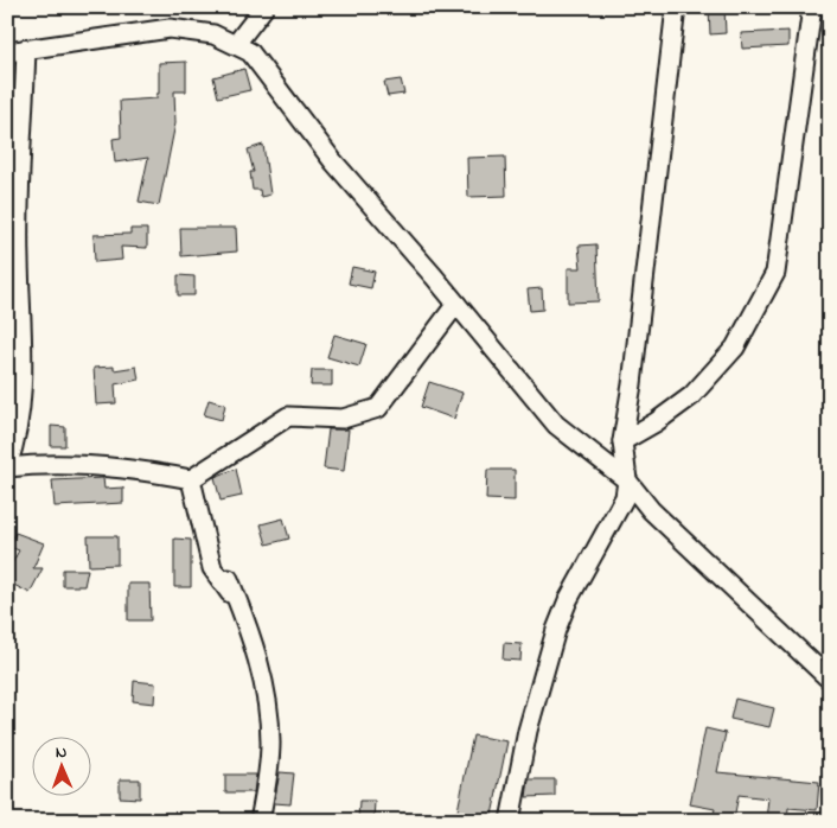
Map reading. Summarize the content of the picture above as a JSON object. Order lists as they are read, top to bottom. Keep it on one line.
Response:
{"north":"top"}
